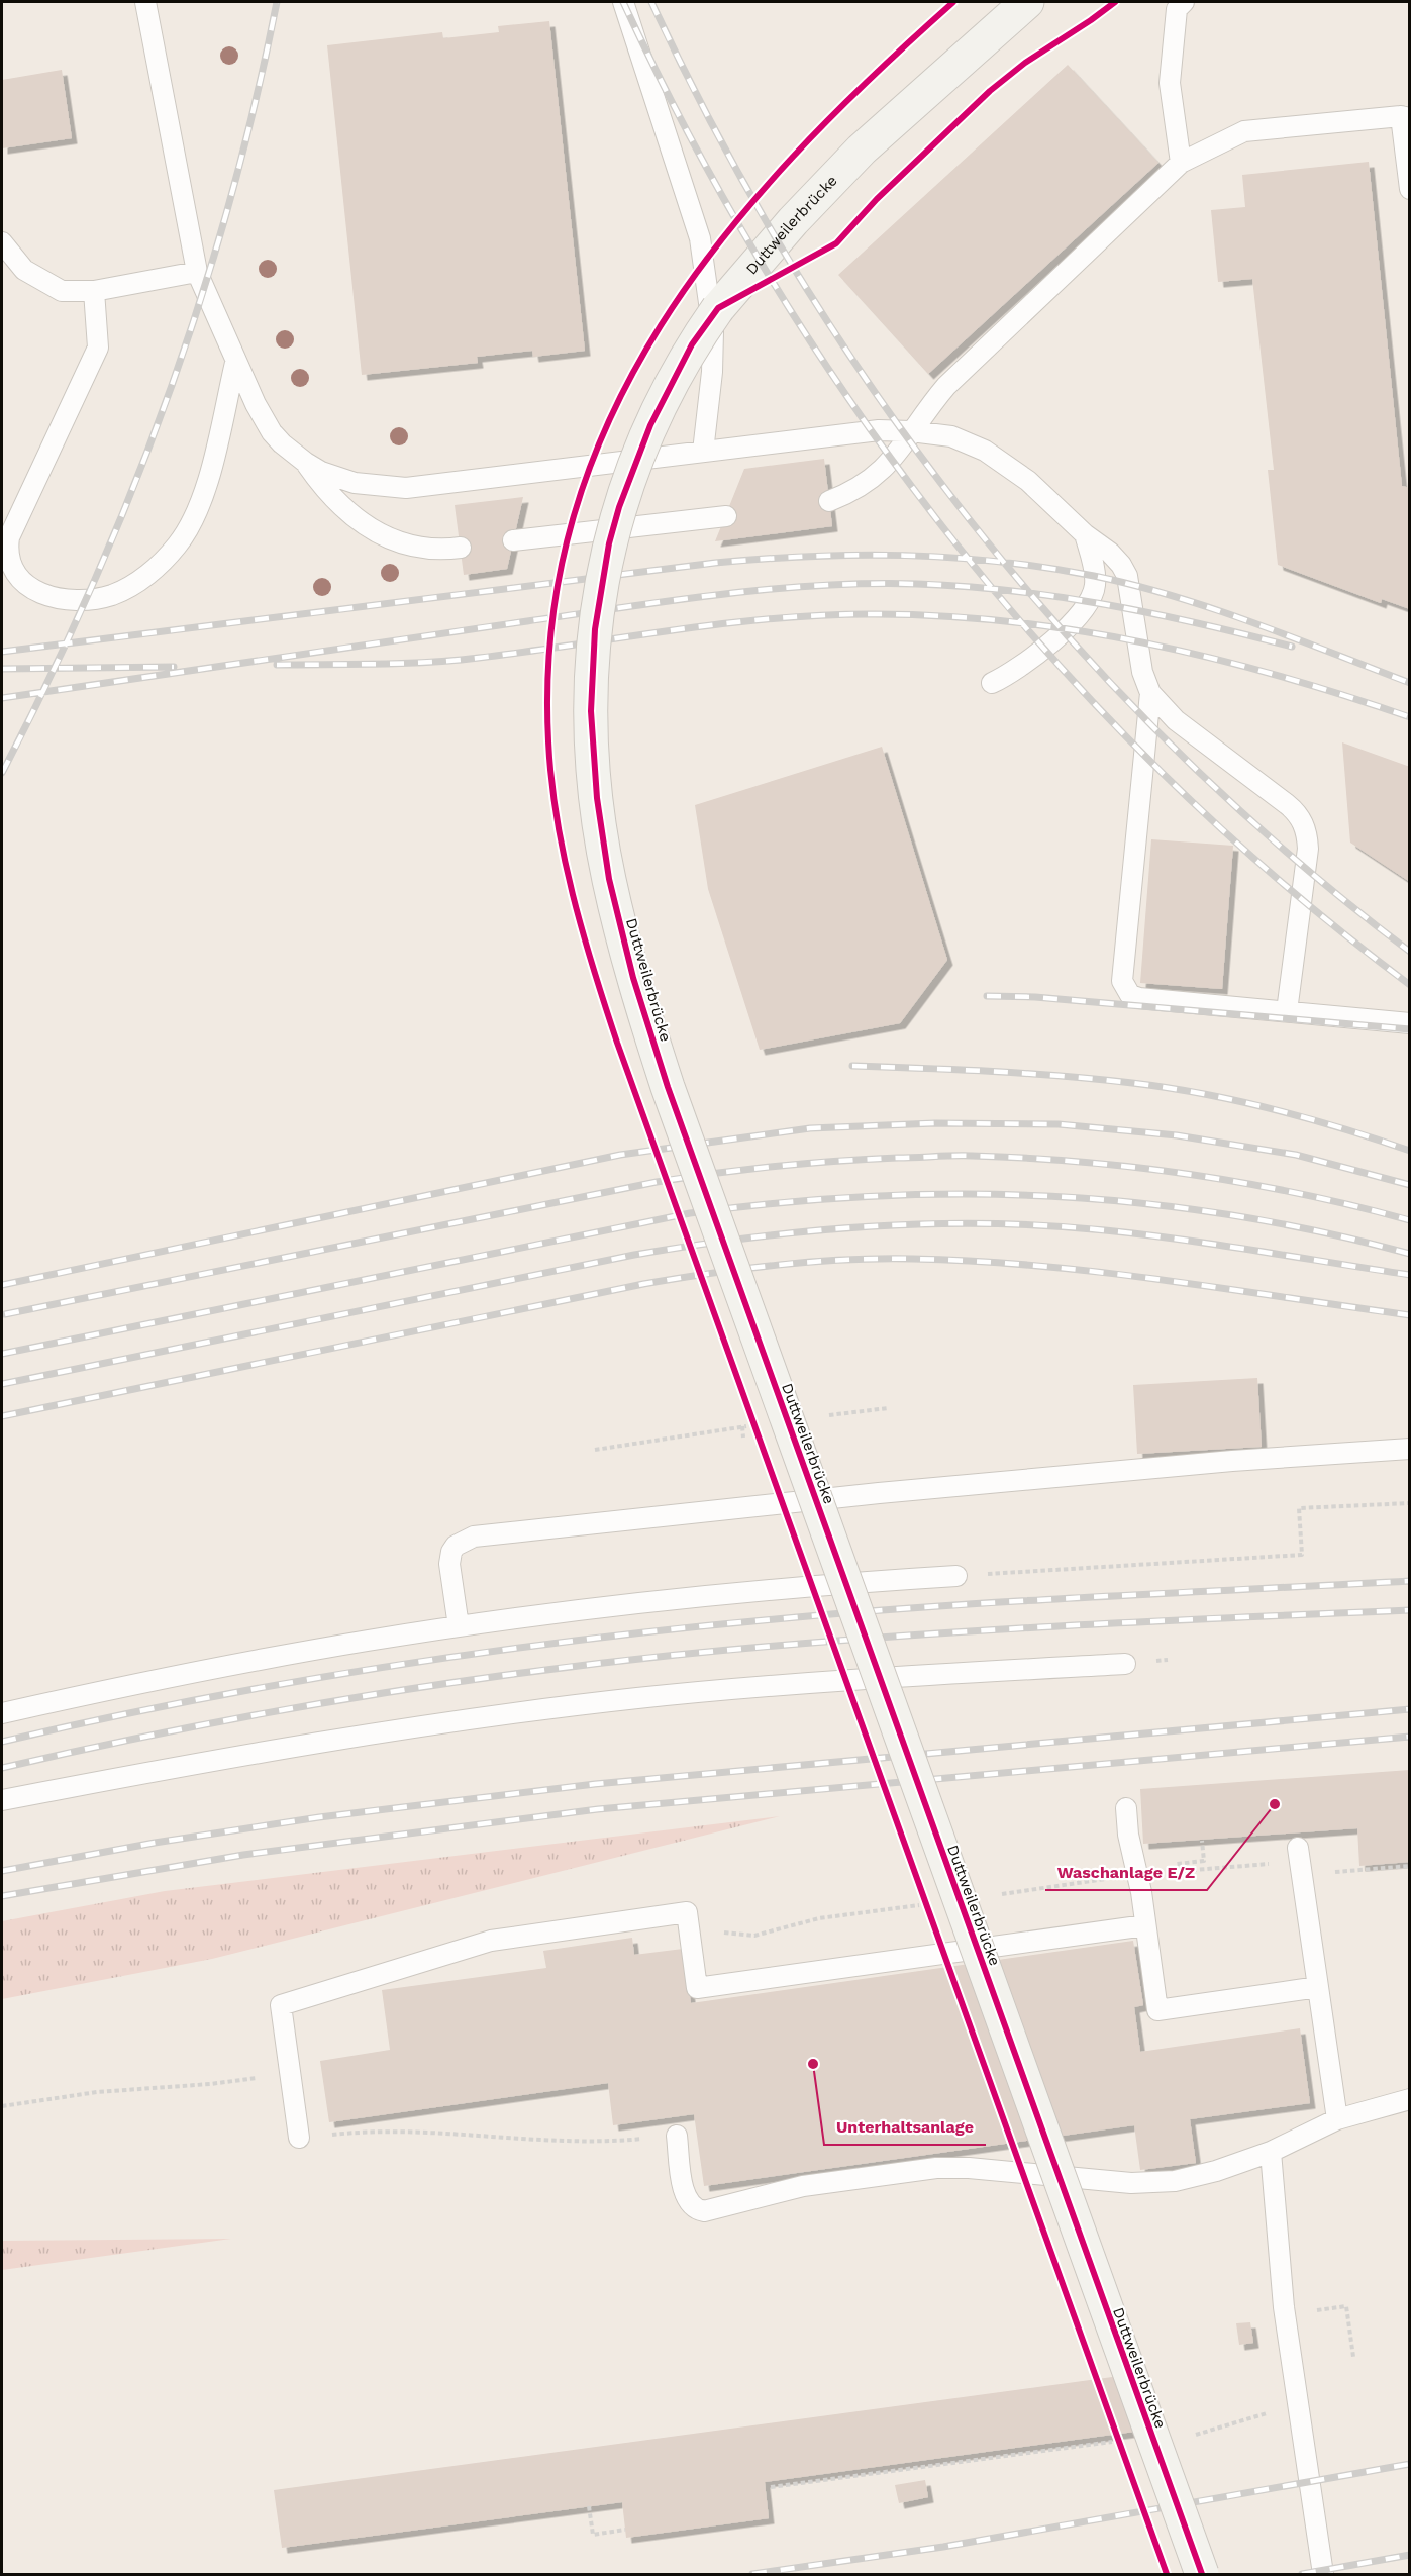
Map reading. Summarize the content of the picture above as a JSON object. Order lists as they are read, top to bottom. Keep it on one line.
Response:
{"streets":{"street":["Duttweilerbrücke"]},"places":["Waschanlage E/Z","Unterhaltsanlage"]}
